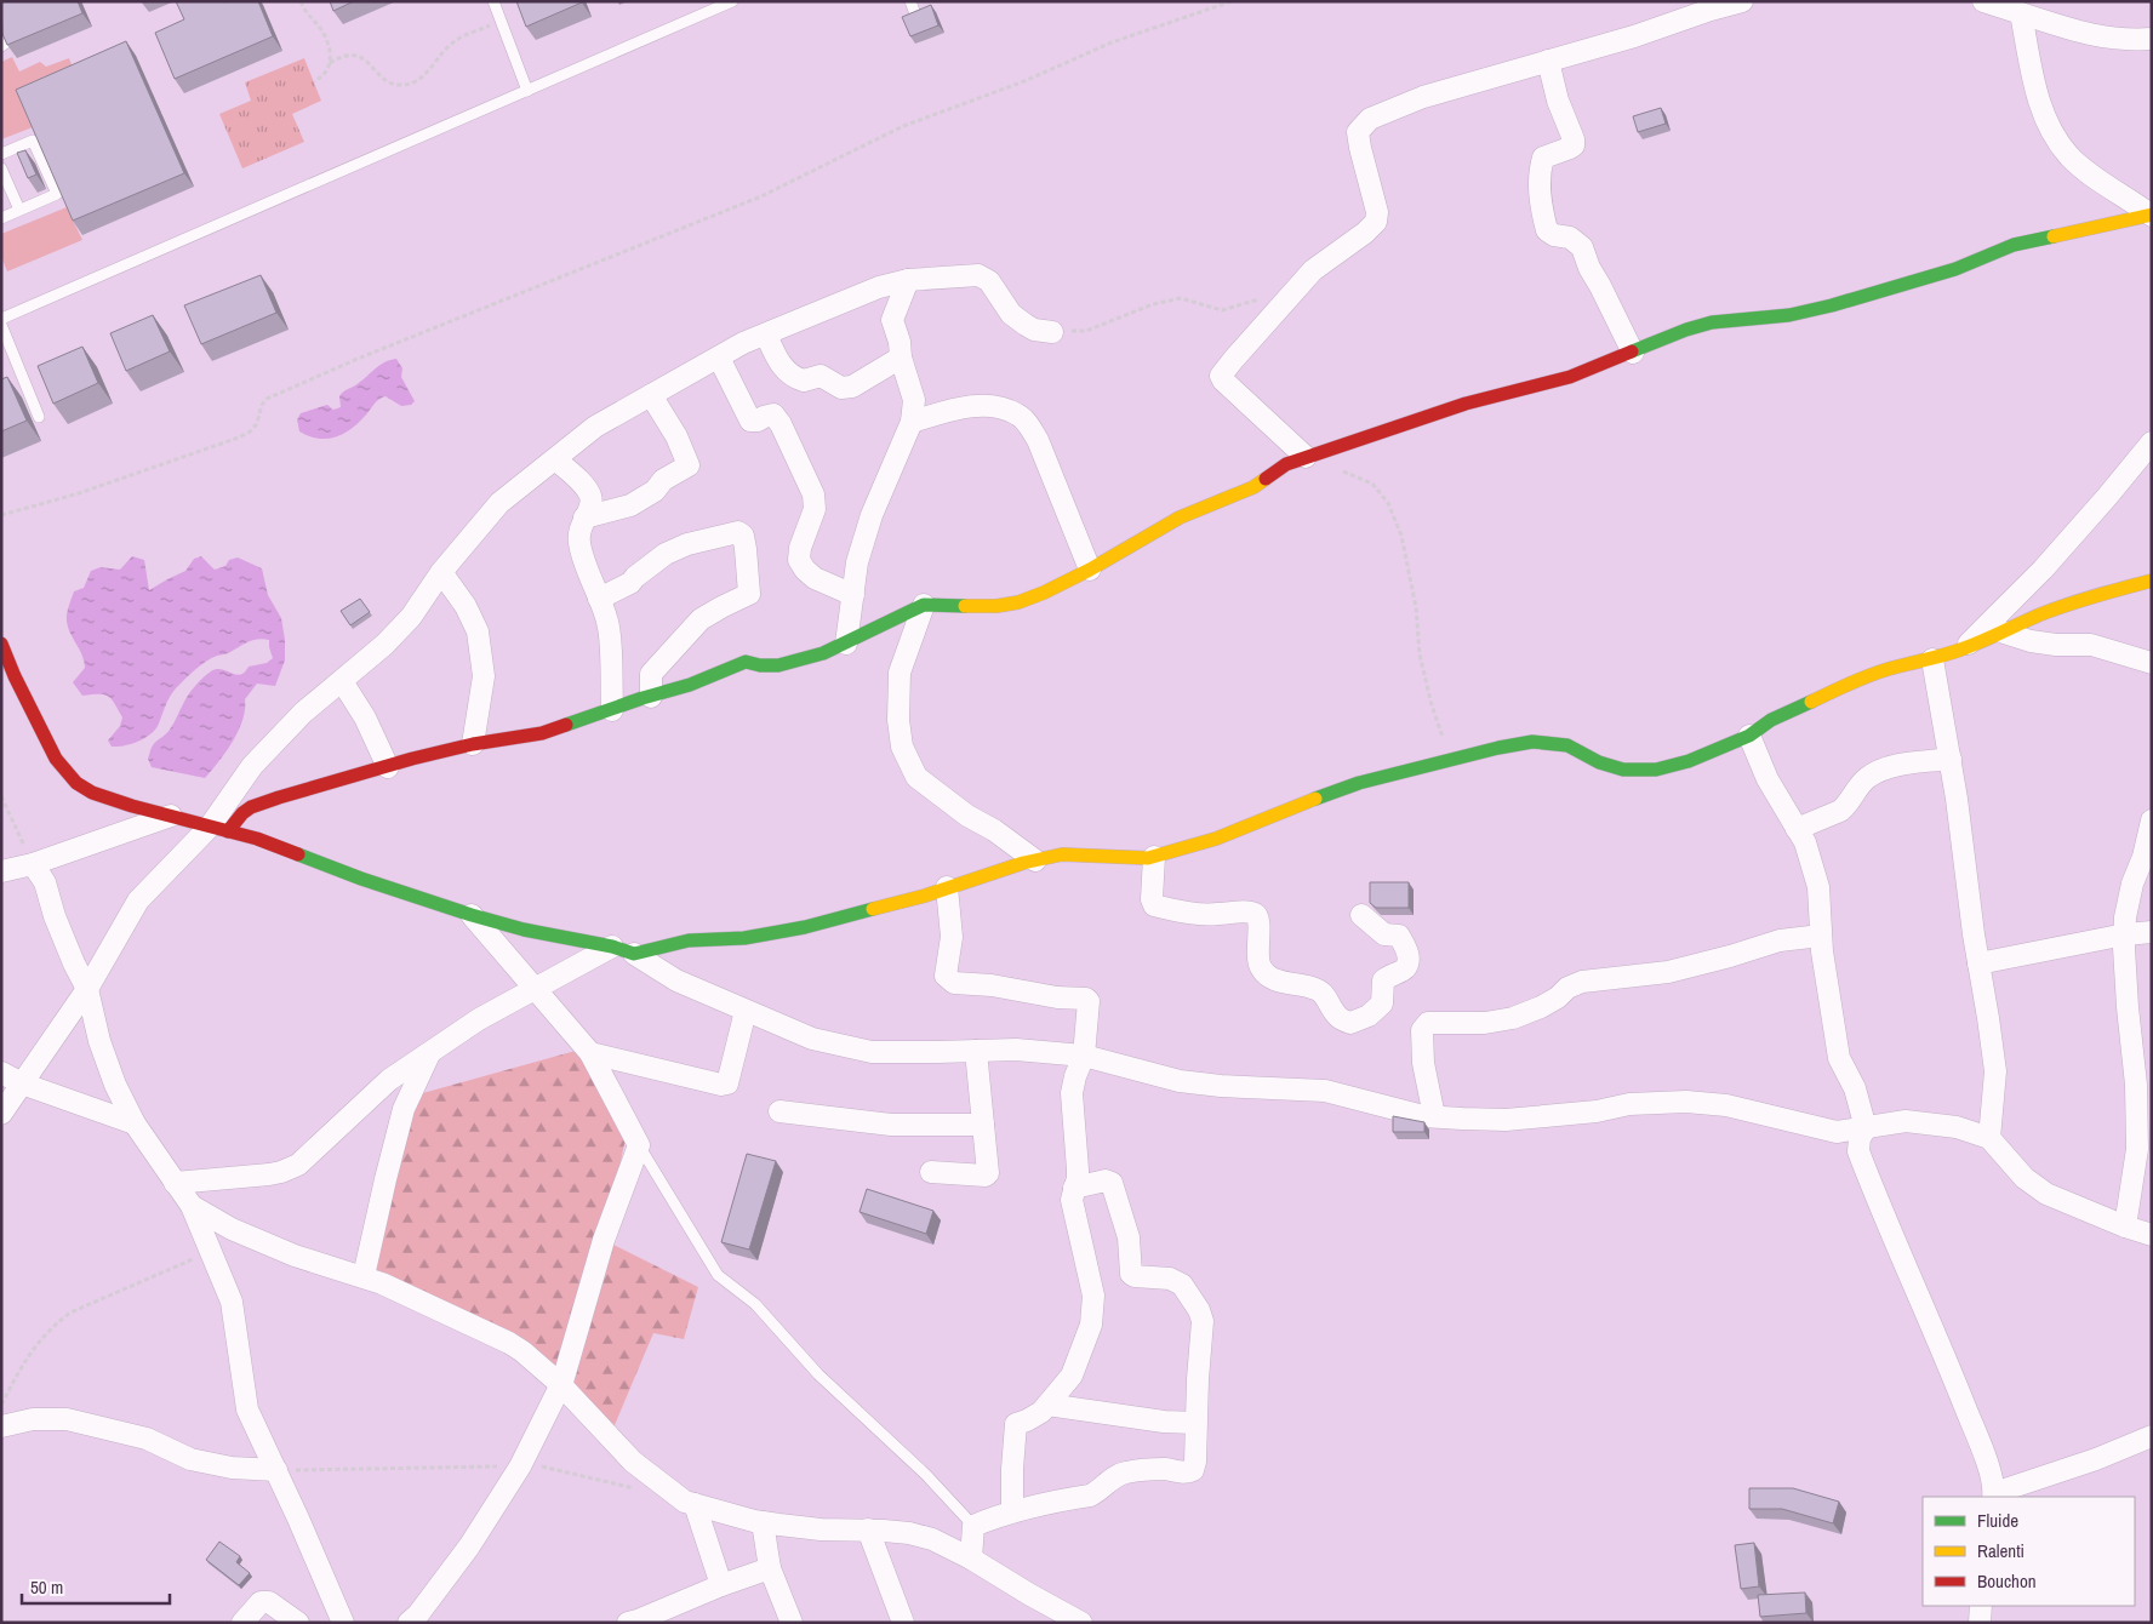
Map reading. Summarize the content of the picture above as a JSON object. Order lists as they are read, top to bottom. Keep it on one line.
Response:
{"legend":["Fluide","Ralenti","Bouchon"],"scale_bar":"50 m"}
